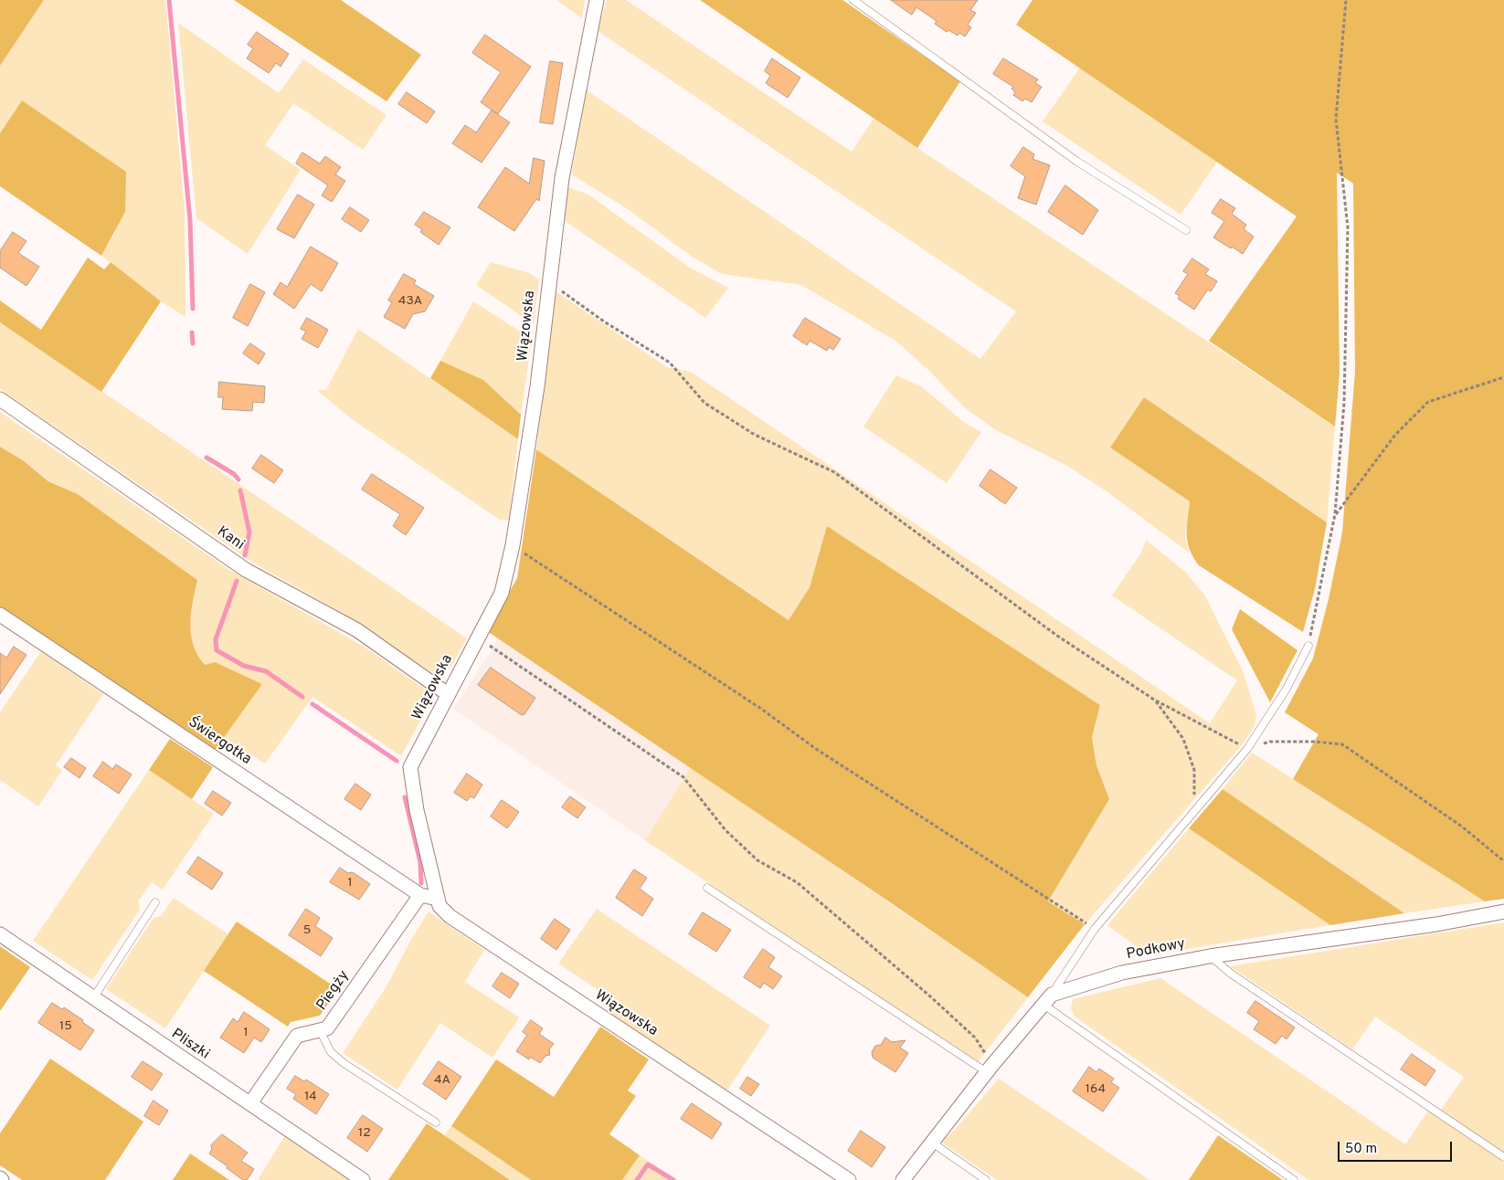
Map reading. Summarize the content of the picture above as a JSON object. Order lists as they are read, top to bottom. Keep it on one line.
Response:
{"streets":{"street":["Wiązowska","Kani","Świergotka","Podkowy","Piegży","Pliszki"]},"crossings":[["Wiązowska","Kani"],["Świergotka","Piegży"],["Piegży","Pliszki"]],"house_numbers":["43A","1","5","15","1","4A","164","14","12"],"scale_bar":"50 m"}
